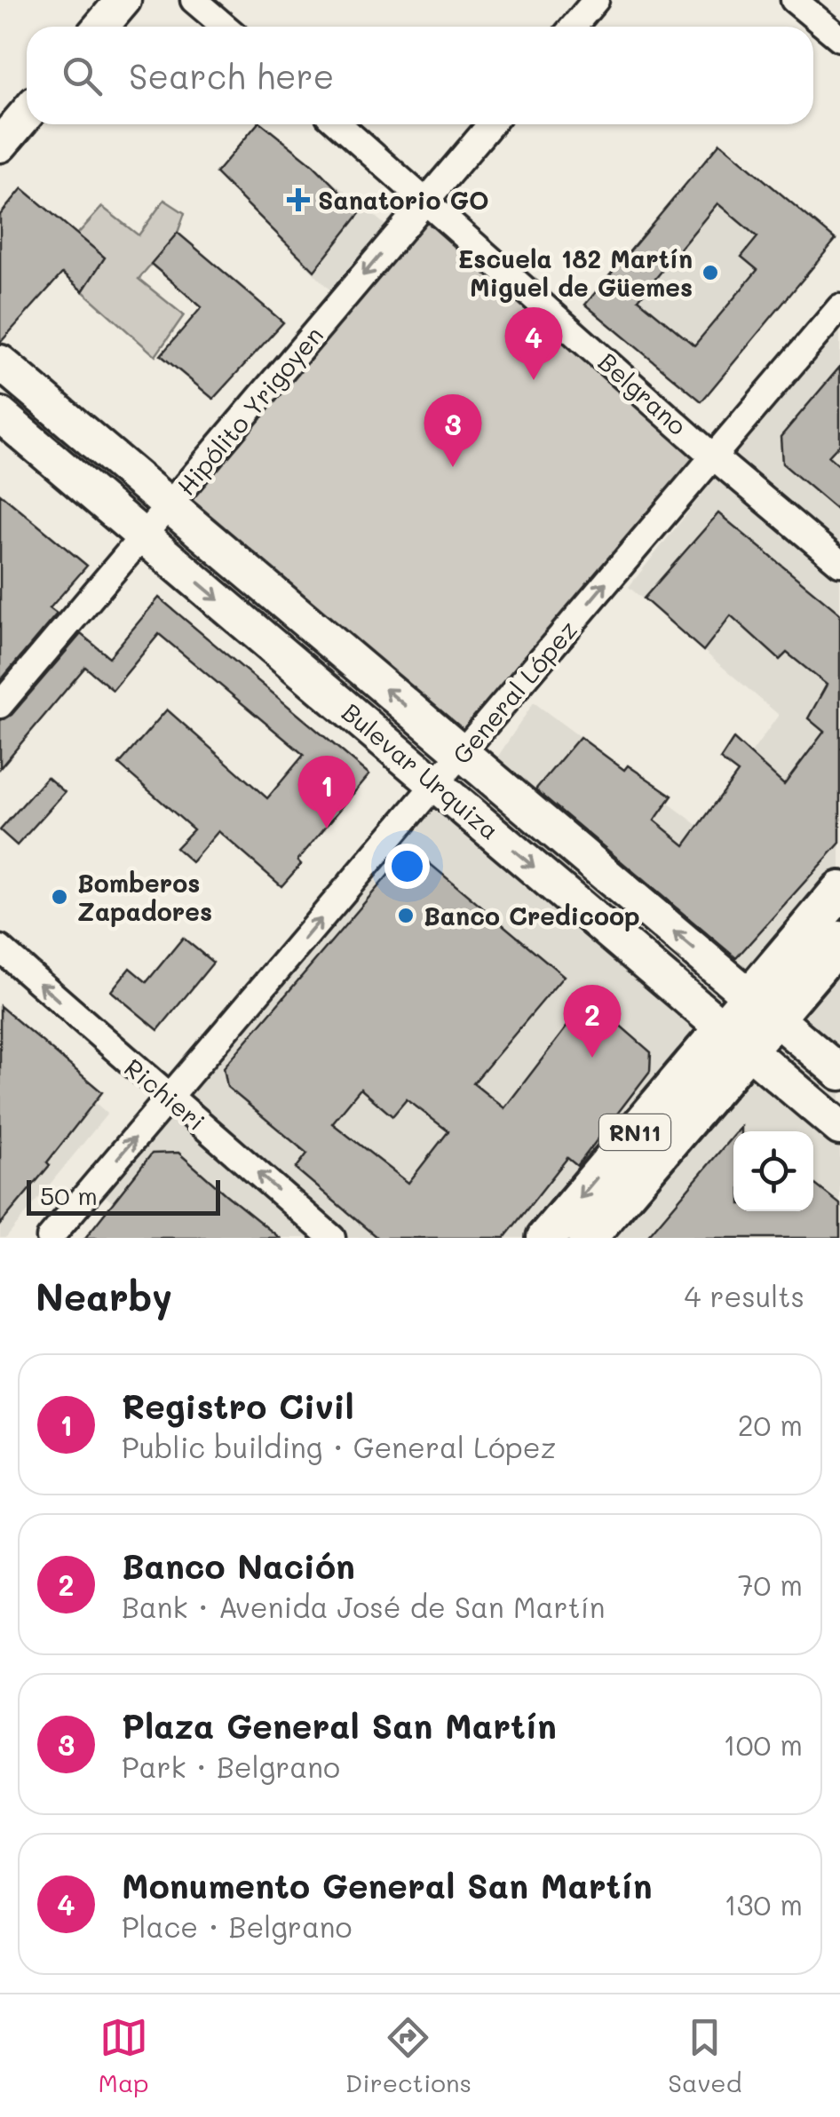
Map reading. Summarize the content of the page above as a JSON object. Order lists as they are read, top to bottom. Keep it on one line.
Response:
{"streets":{"main road":["Bulevar Urquiza","RN11"],"street":["Belgrano","Hipólito Yrigoyen","General López","Richieri"]},"crossings":[["Belgrano","Hipólito Yrigoyen"],["Belgrano","General López"],["Hipólito Yrigoyen","Bulevar Urquiza"],["General López","Bulevar Urquiza"],["General López","Richieri"],["Bulevar Urquiza","RN11"]],"one_way":["Hipólito Yrigoyen","General López","Richieri"],"places":{"health":["Sanatorio GO"],"other":["Escuela 182 Martín Miguel de Güemes","Bomberos Zapadores","Banco Credicoop"]},"scale_bar":"50 m","page":{"search":"Search here","pins":["4","3","1","2"],"scale":"50 m","heading":["Nearby","4 results"],"list":[{"mark":"1","name":"Registro Civil","note":"Public building · General López","value":"20 m"},{"mark":"2","name":"Banco Nación","note":"Bank · Avenida José de San Martín","value":"70 m"},{"mark":"3","name":"Plaza General San Martín","note":"Park · Belgrano","value":"100 m"},{"mark":"4","name":"Monumento General San Martín","note":"Place · Belgrano","value":"130 m"}],"nav":["Map","Directions","Saved"]}}
